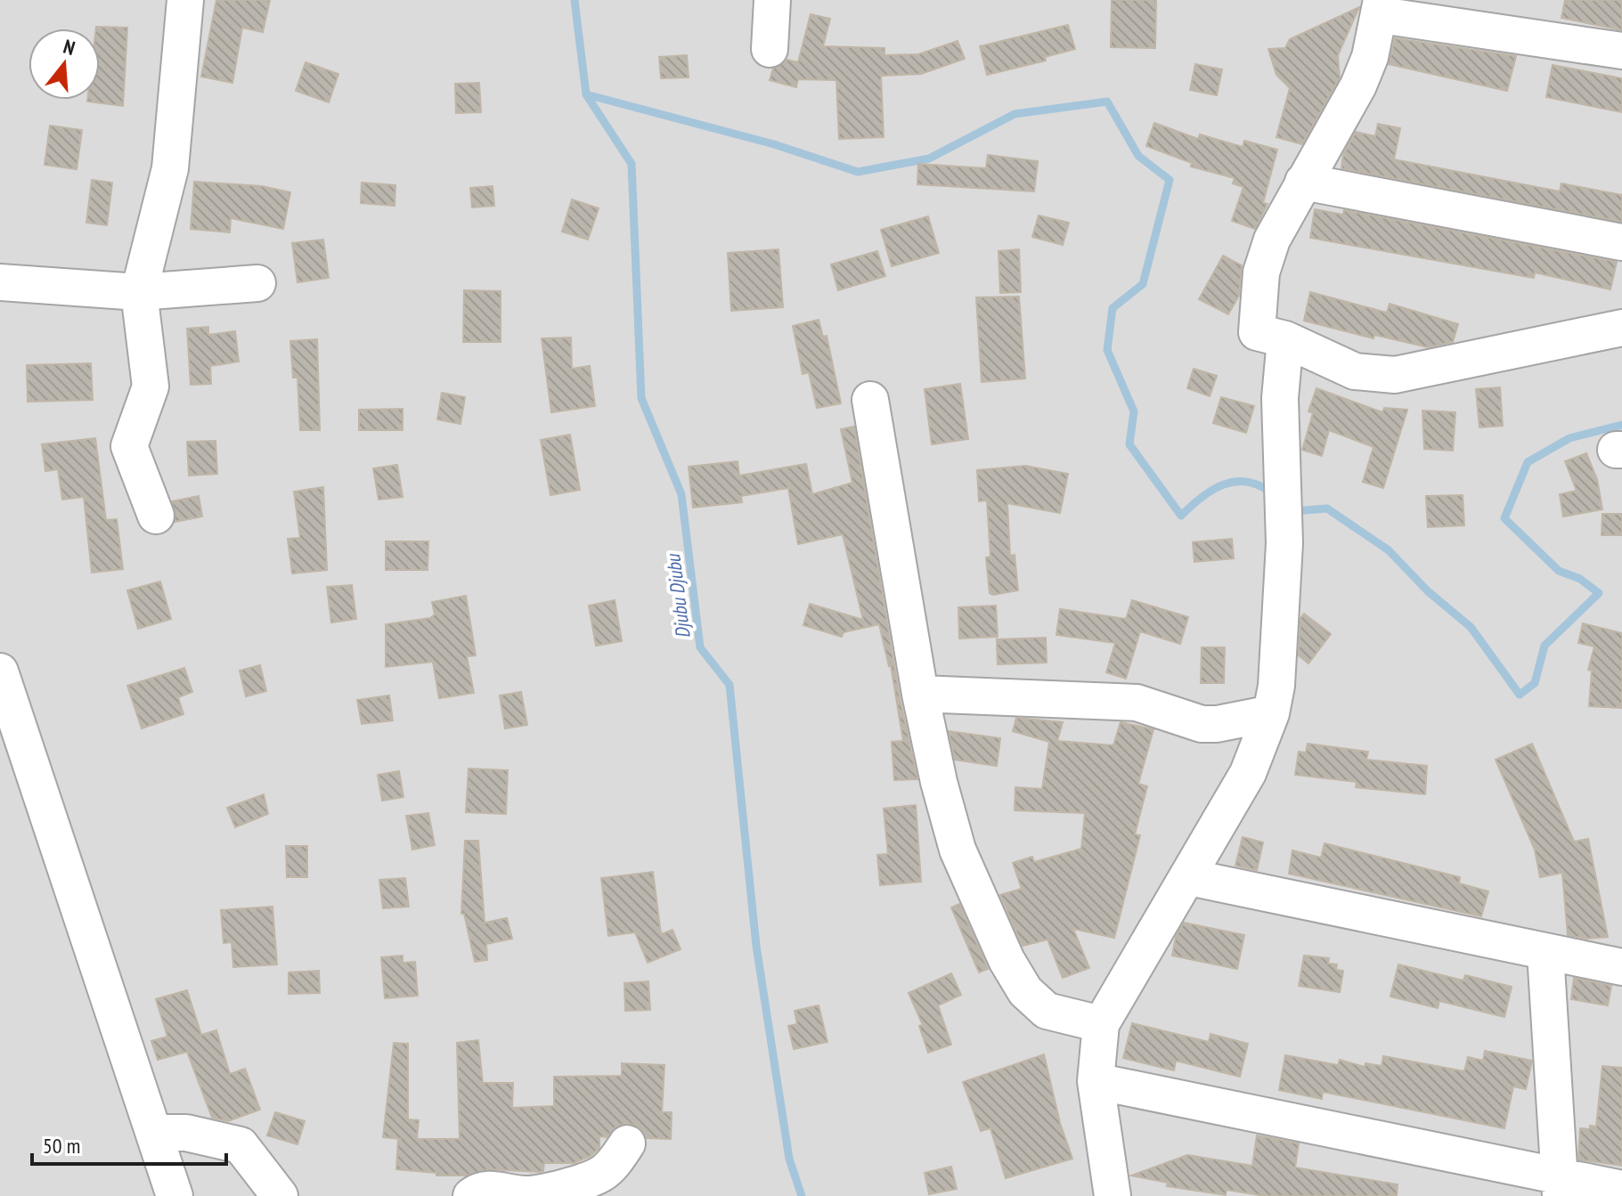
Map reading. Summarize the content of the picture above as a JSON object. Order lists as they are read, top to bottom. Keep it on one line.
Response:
{"water":["Djubu Djubu"],"scale_bar":"50 m","north":"top"}
